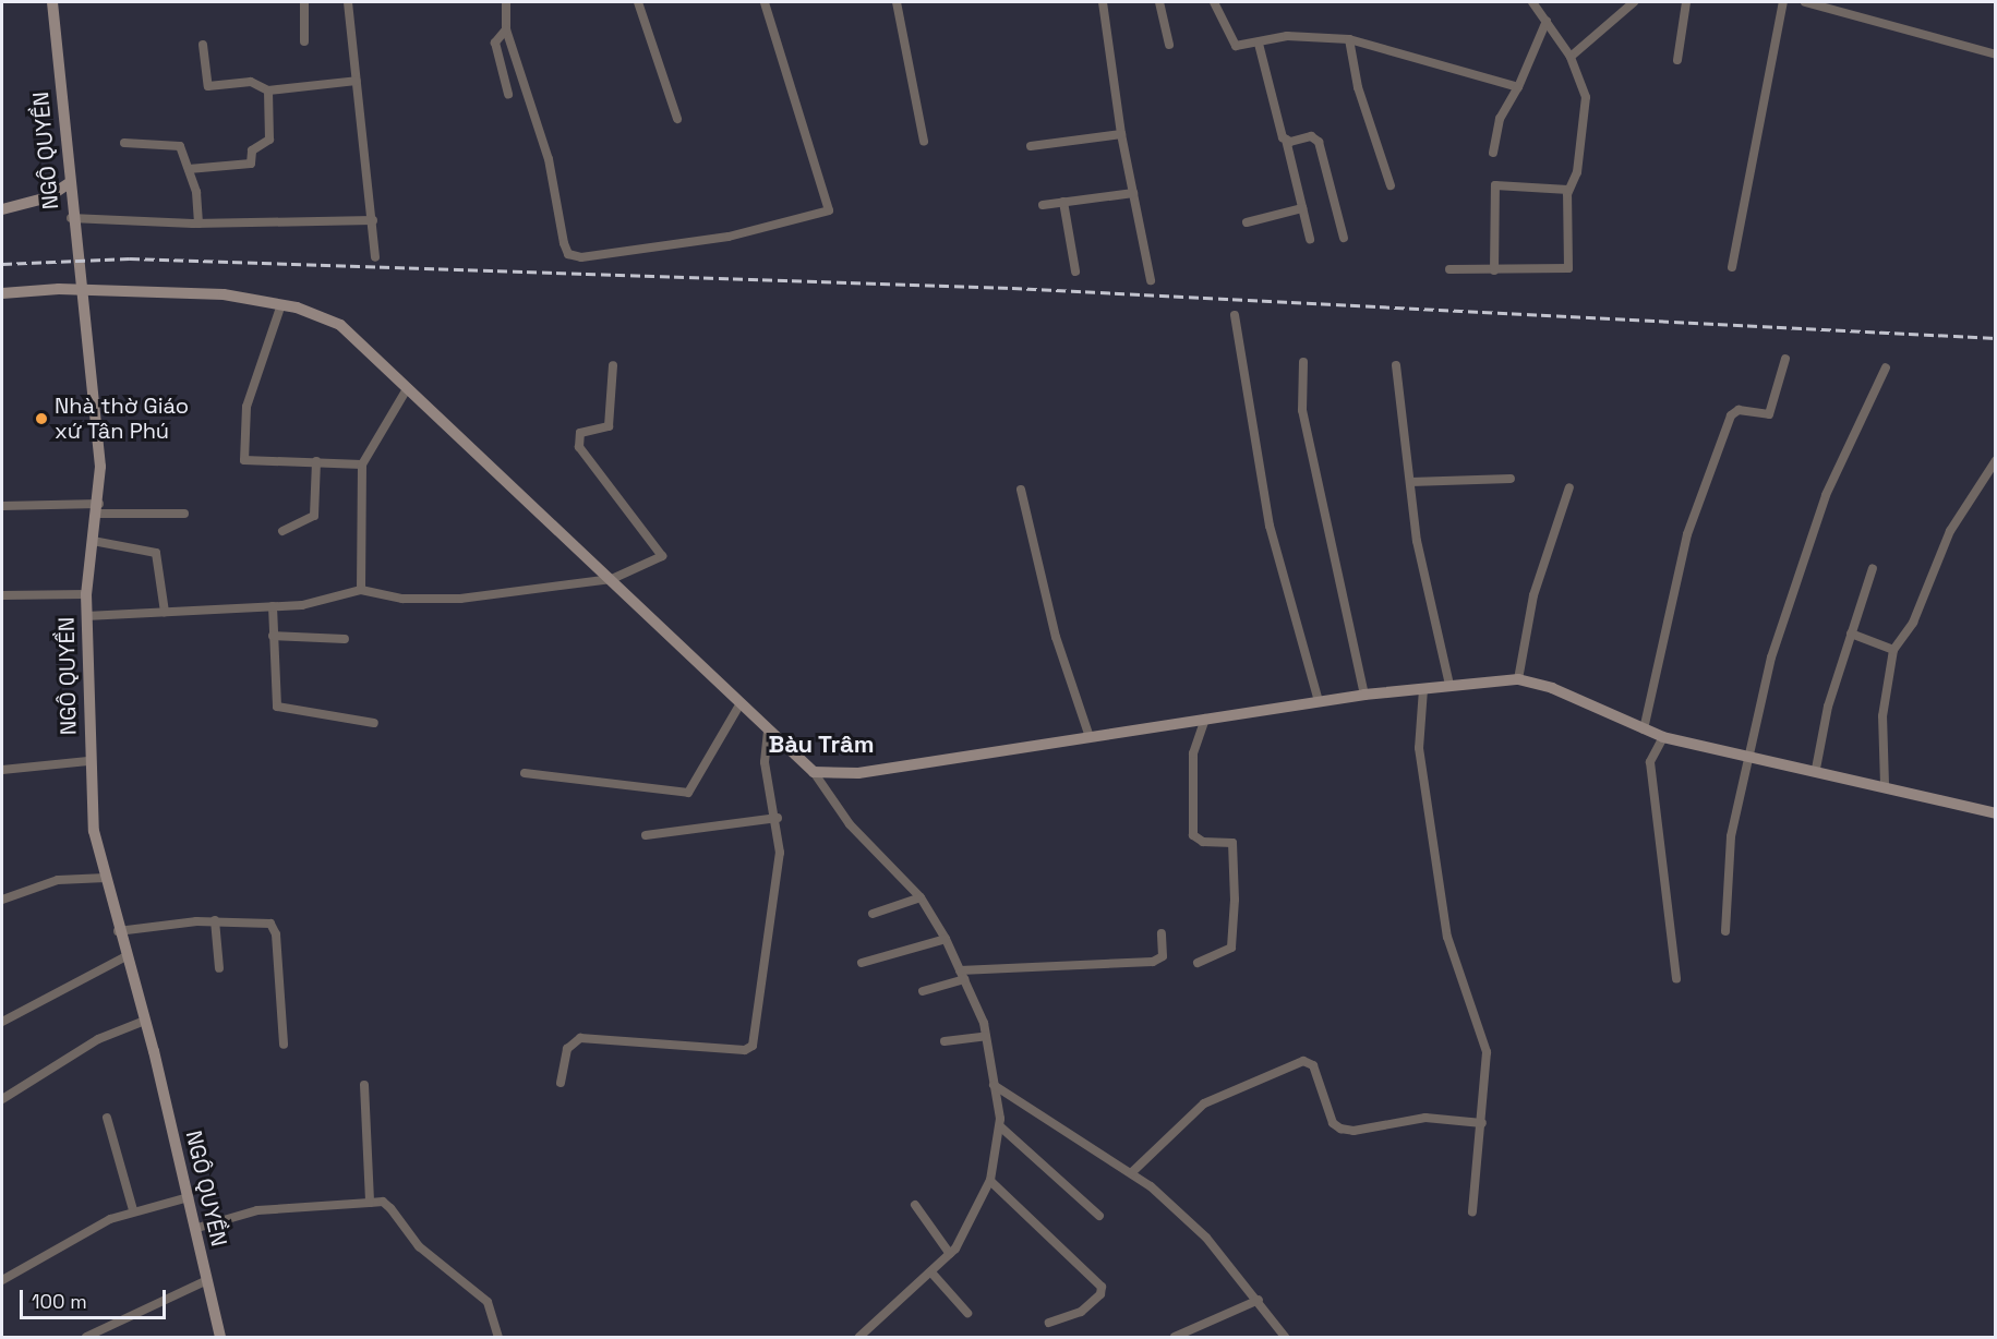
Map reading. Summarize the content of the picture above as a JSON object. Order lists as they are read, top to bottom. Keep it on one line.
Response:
{"streets":{"street":["NGÔ QUYỀN"]},"districts":["Bàu Trâm"],"places":["Nhà thờ Giáo xứ Tân Phú"],"scale_bar":"100 m"}
